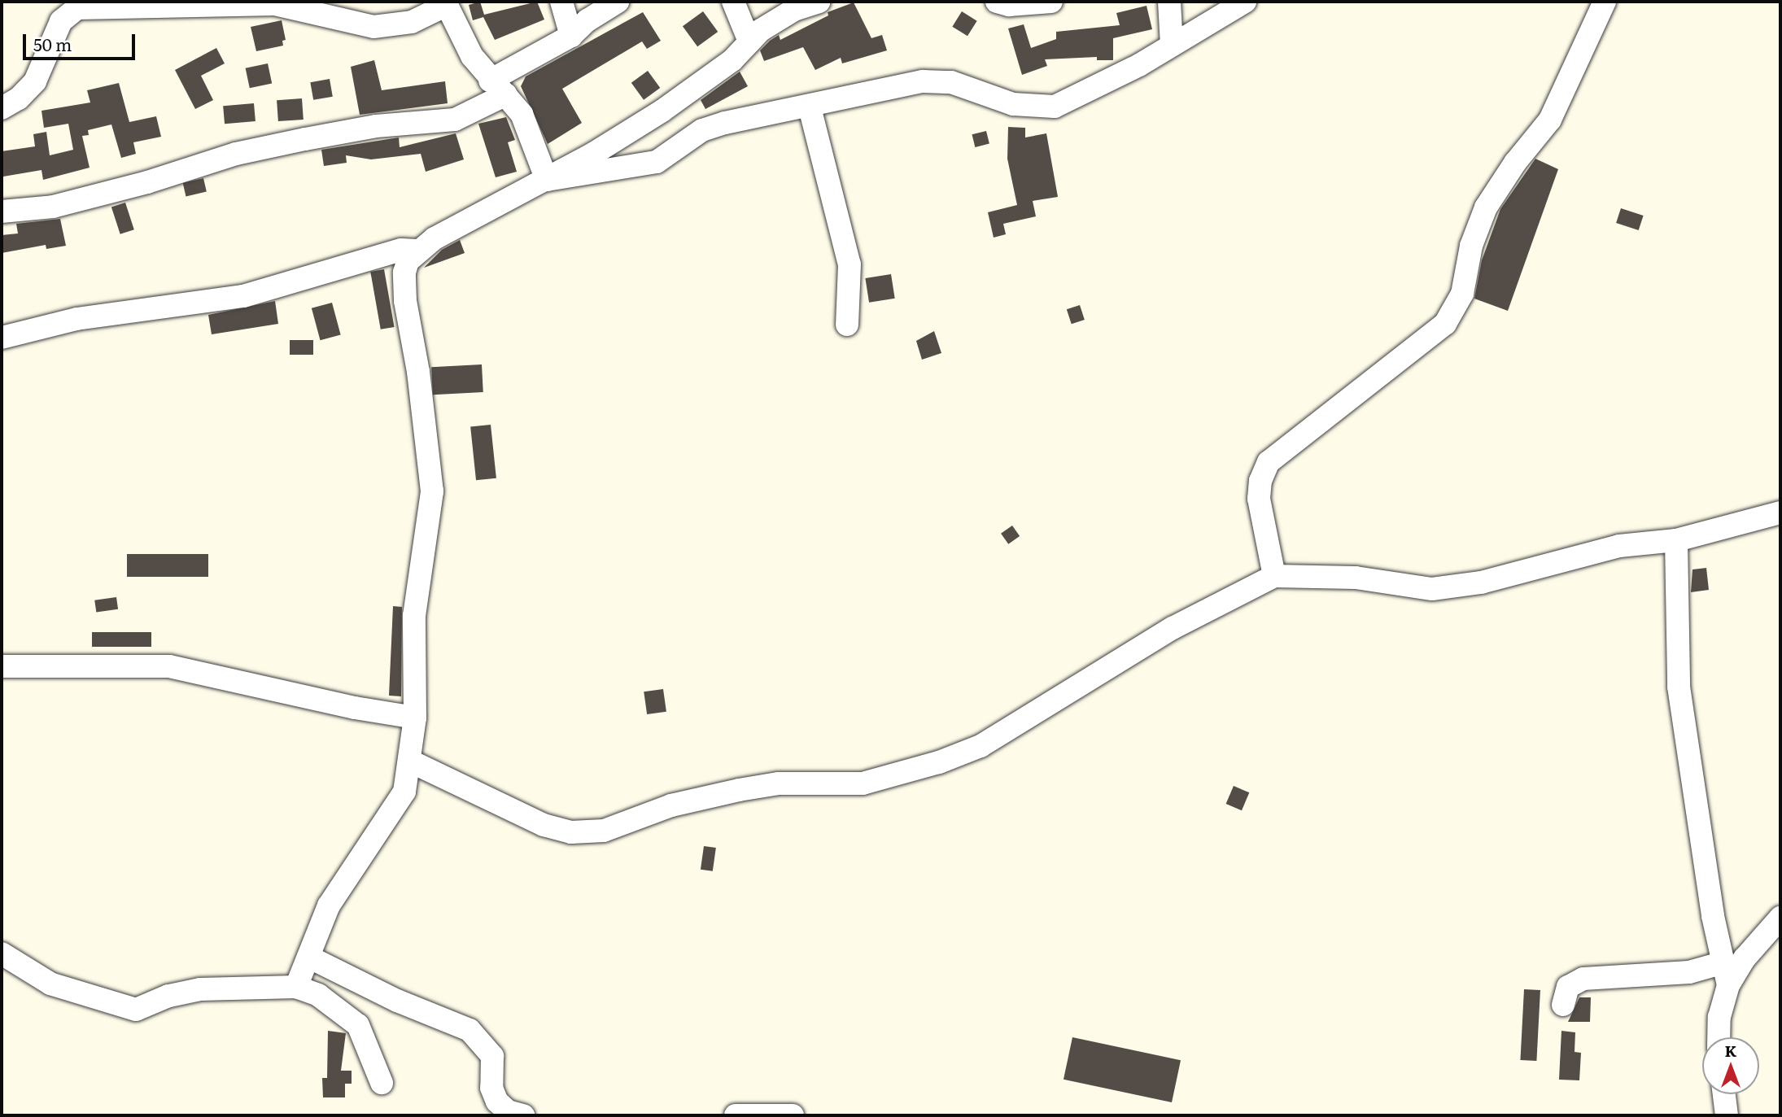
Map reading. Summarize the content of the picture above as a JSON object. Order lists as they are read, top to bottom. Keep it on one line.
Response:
{"scale_bar":"50 m","north":"top"}
